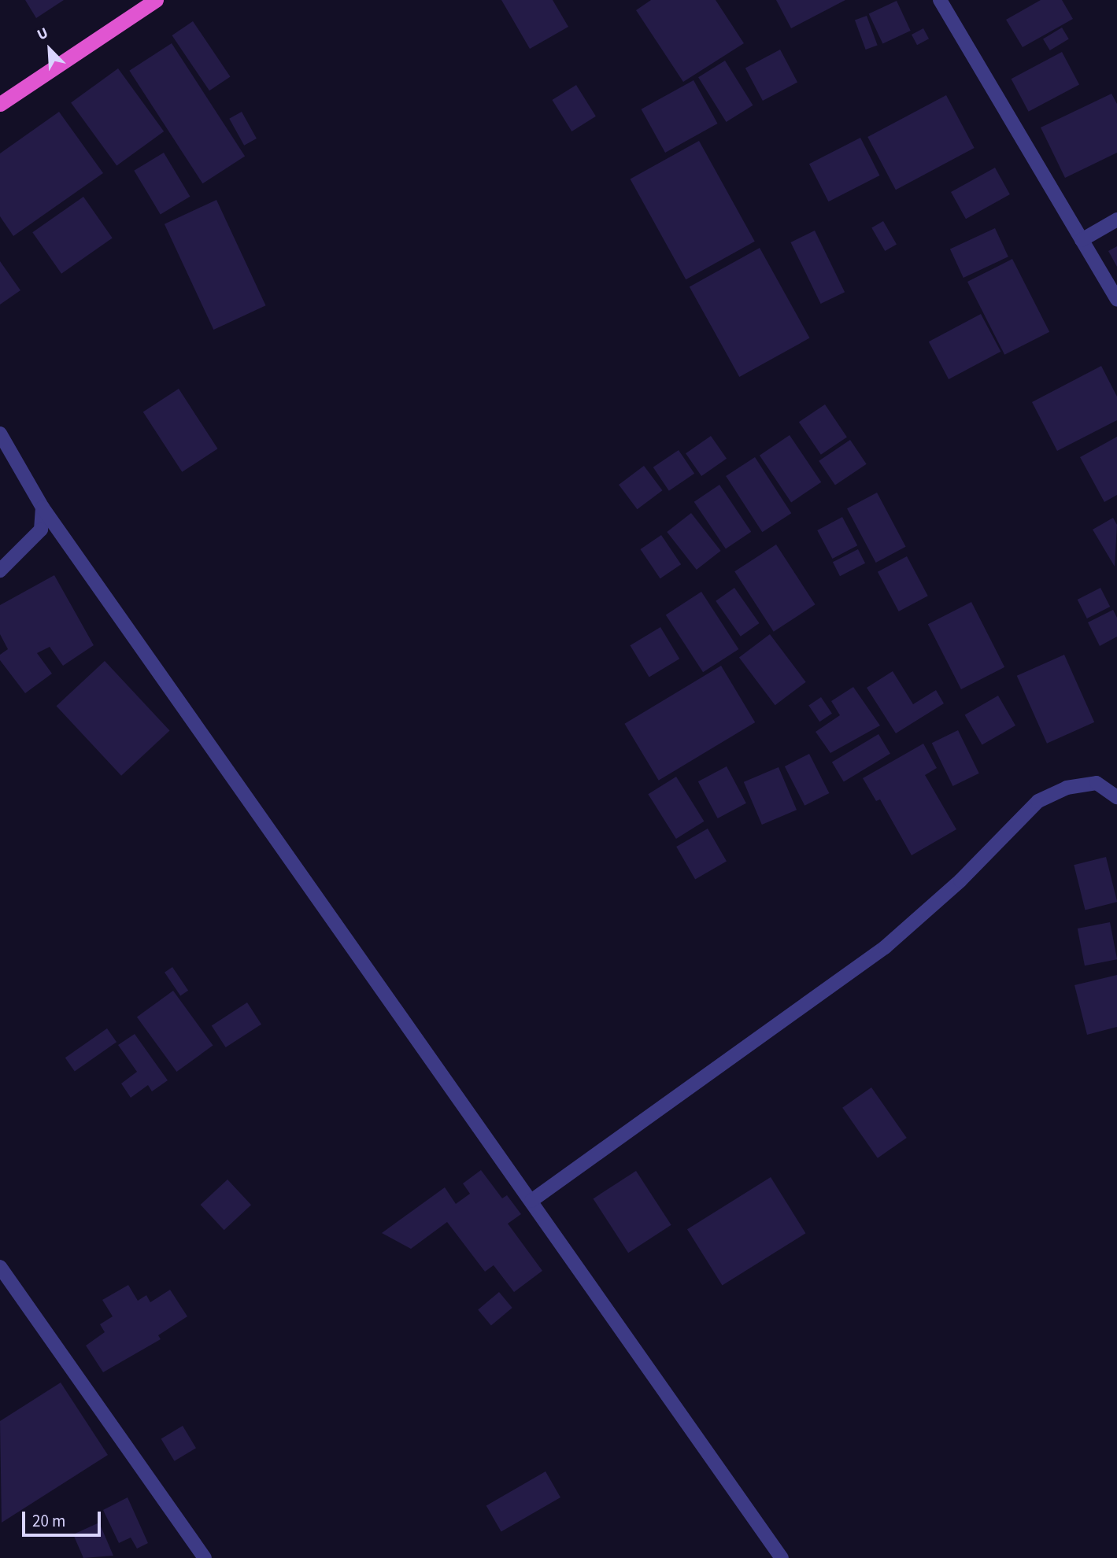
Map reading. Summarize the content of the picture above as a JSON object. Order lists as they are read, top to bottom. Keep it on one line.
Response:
{"scale_bar":"20 m","north":"top left"}
